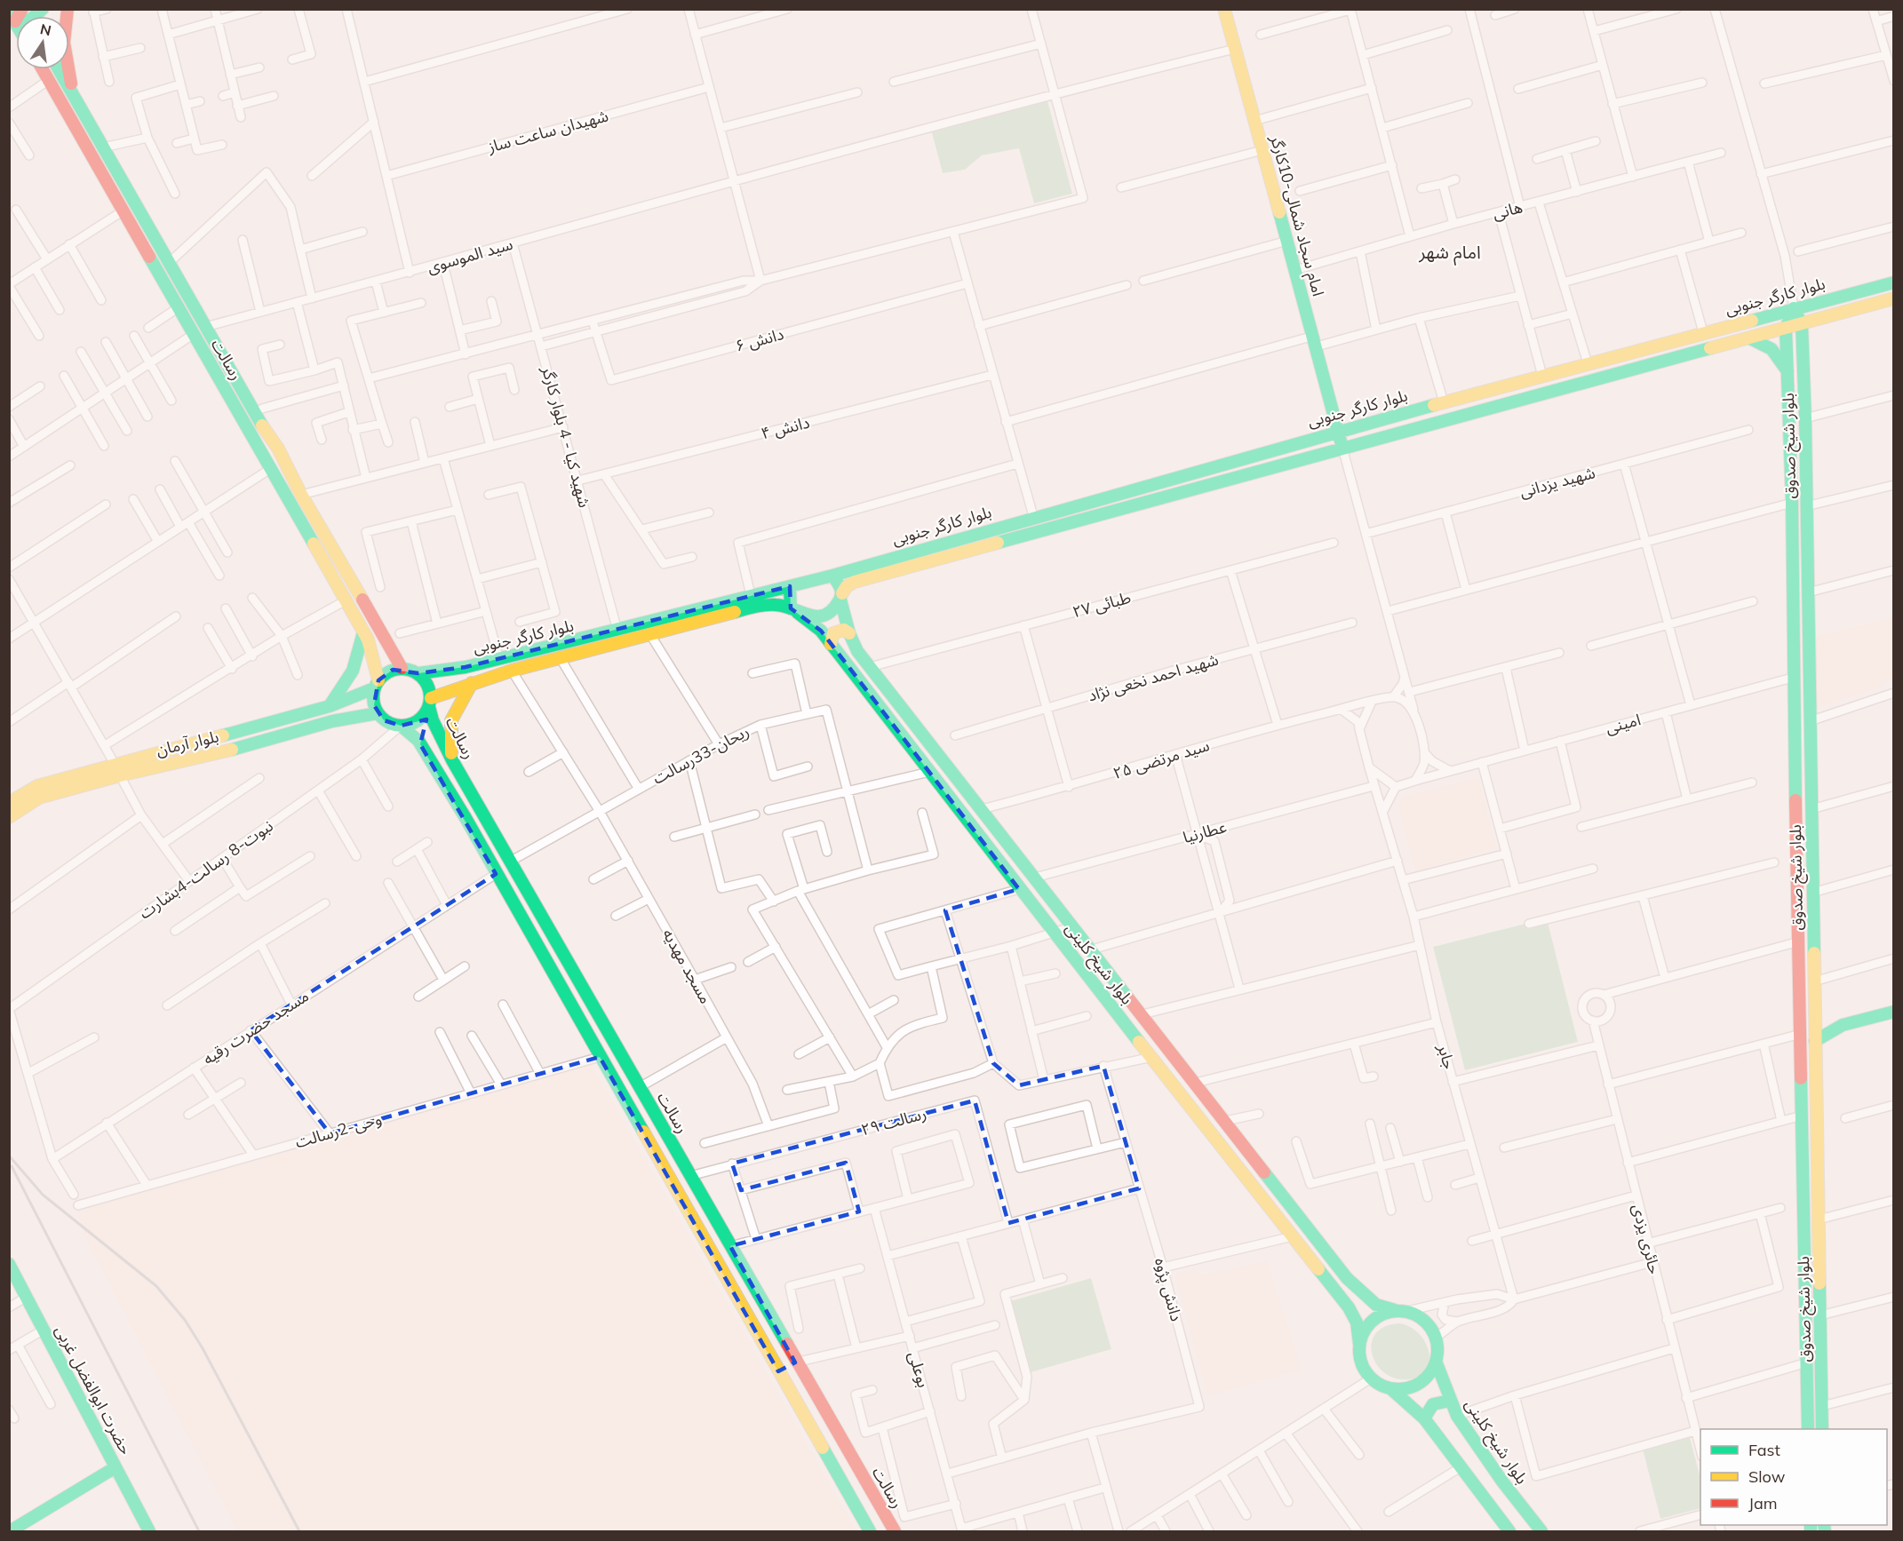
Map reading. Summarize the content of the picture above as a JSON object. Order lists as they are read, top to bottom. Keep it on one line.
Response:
{"streets":{"main road":["امام سجاد شمالی-10کارگر","بلوار کارگر جنوبی","رسالت","بلوار شیخ صدوق","بلوار آرمان","بلوار شیخ کلینی","حضرت ابوالفضل غربی"],"street":["شهیدان ساعت ساز","هانی","سید الموسوی","دانش ۶","دانش ۴","شهید کیا - 4 بلوار کارگر","شهید یزدانی","طبائی ۲۷","شهید احمد نخعی نژاد","امینی","ریحان-33رسالت","۲۵ سید مرتضی","عطارنیا","نبوت-8 رسالت-4بشارت","مسجد مهدیه","مسجد حضرت رقیه","جابر","رسالت ۲۹","وحی-2رسالت","حائری یزدی","دانش پژوه","بوعلی"]},"crossings":[["هانی","امام سجاد شمالی-10کارگر"],["امام سجاد شمالی-10کارگر","سید الموسوی"],["امام سجاد شمالی-10کارگر","بلوار کارگر جنوبی"],["سید الموسوی","رسالت"],["سید الموسوی","شهید کیا - 4 بلوار کارگر"],["بلوار کارگر جنوبی","رسالت"],["بلوار کارگر جنوبی","شهید کیا - 4 بلوار کارگر"],["بلوار کارگر جنوبی","بلوار شیخ صدوق"],["بلوار کارگر جنوبی","بلوار آرمان"],["بلوار کارگر جنوبی","نبوت-8 رسالت-4بشارت"],["بلوار کارگر جنوبی","بلوار شیخ کلینی"],["بلوار کارگر جنوبی","مسجد مهدیه"],["رسالت","بلوار آرمان"],["رسالت","ریحان-33رسالت"],["رسالت","نبوت-8 رسالت-4بشارت"],["رسالت","رسالت ۲۹"],["دانش ۴","شهید کیا - 4 بلوار کارگر"],["بلوار شیخ صدوق","امینی"],["طبائی ۲۷","بلوار شیخ کلینی"],["امینی","۲۵ سید مرتضی"],["امینی","جابر"],["بلوار آرمان","نبوت-8 رسالت-4بشارت"],["ریحان-33رسالت","مسجد مهدیه"],["۲۵ سید مرتضی","بلوار شیخ کلینی"],["۲۵ سید مرتضی","جابر"],["عطارنیا","بلوار شیخ کلینی"],["عطارنیا","جابر"]],"districts":["امام شهر"],"legend":["Fast","Slow","Jam"],"north":"top"}
